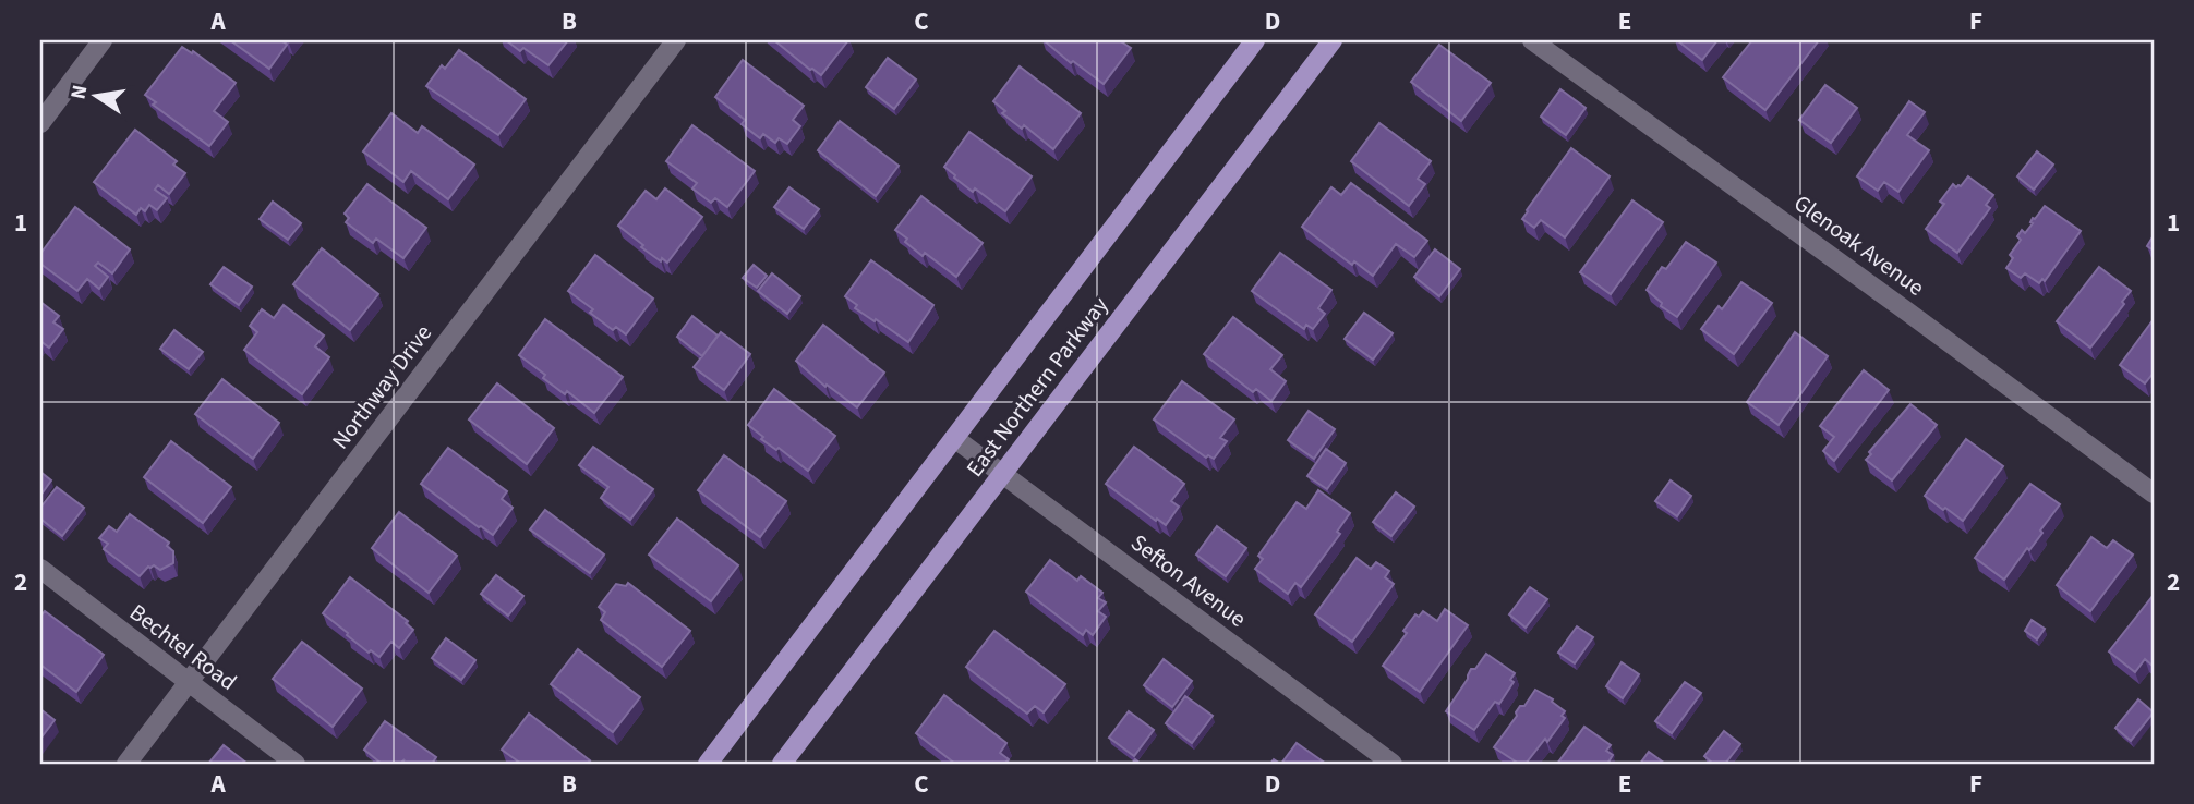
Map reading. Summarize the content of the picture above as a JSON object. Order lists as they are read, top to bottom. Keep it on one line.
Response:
{"streets":{"main road":["East Northern Parkway"],"street":["Glenoak Avenue","Northway Drive","Sefton Avenue","Bechtel Road"]},"crossings":[["Northway Drive","Bechtel Road"],["East Northern Parkway","Sefton Avenue"]],"north":"left","grid":{"columns":["A","B","C","D","E","F"],"rows":["1","2"]}}
